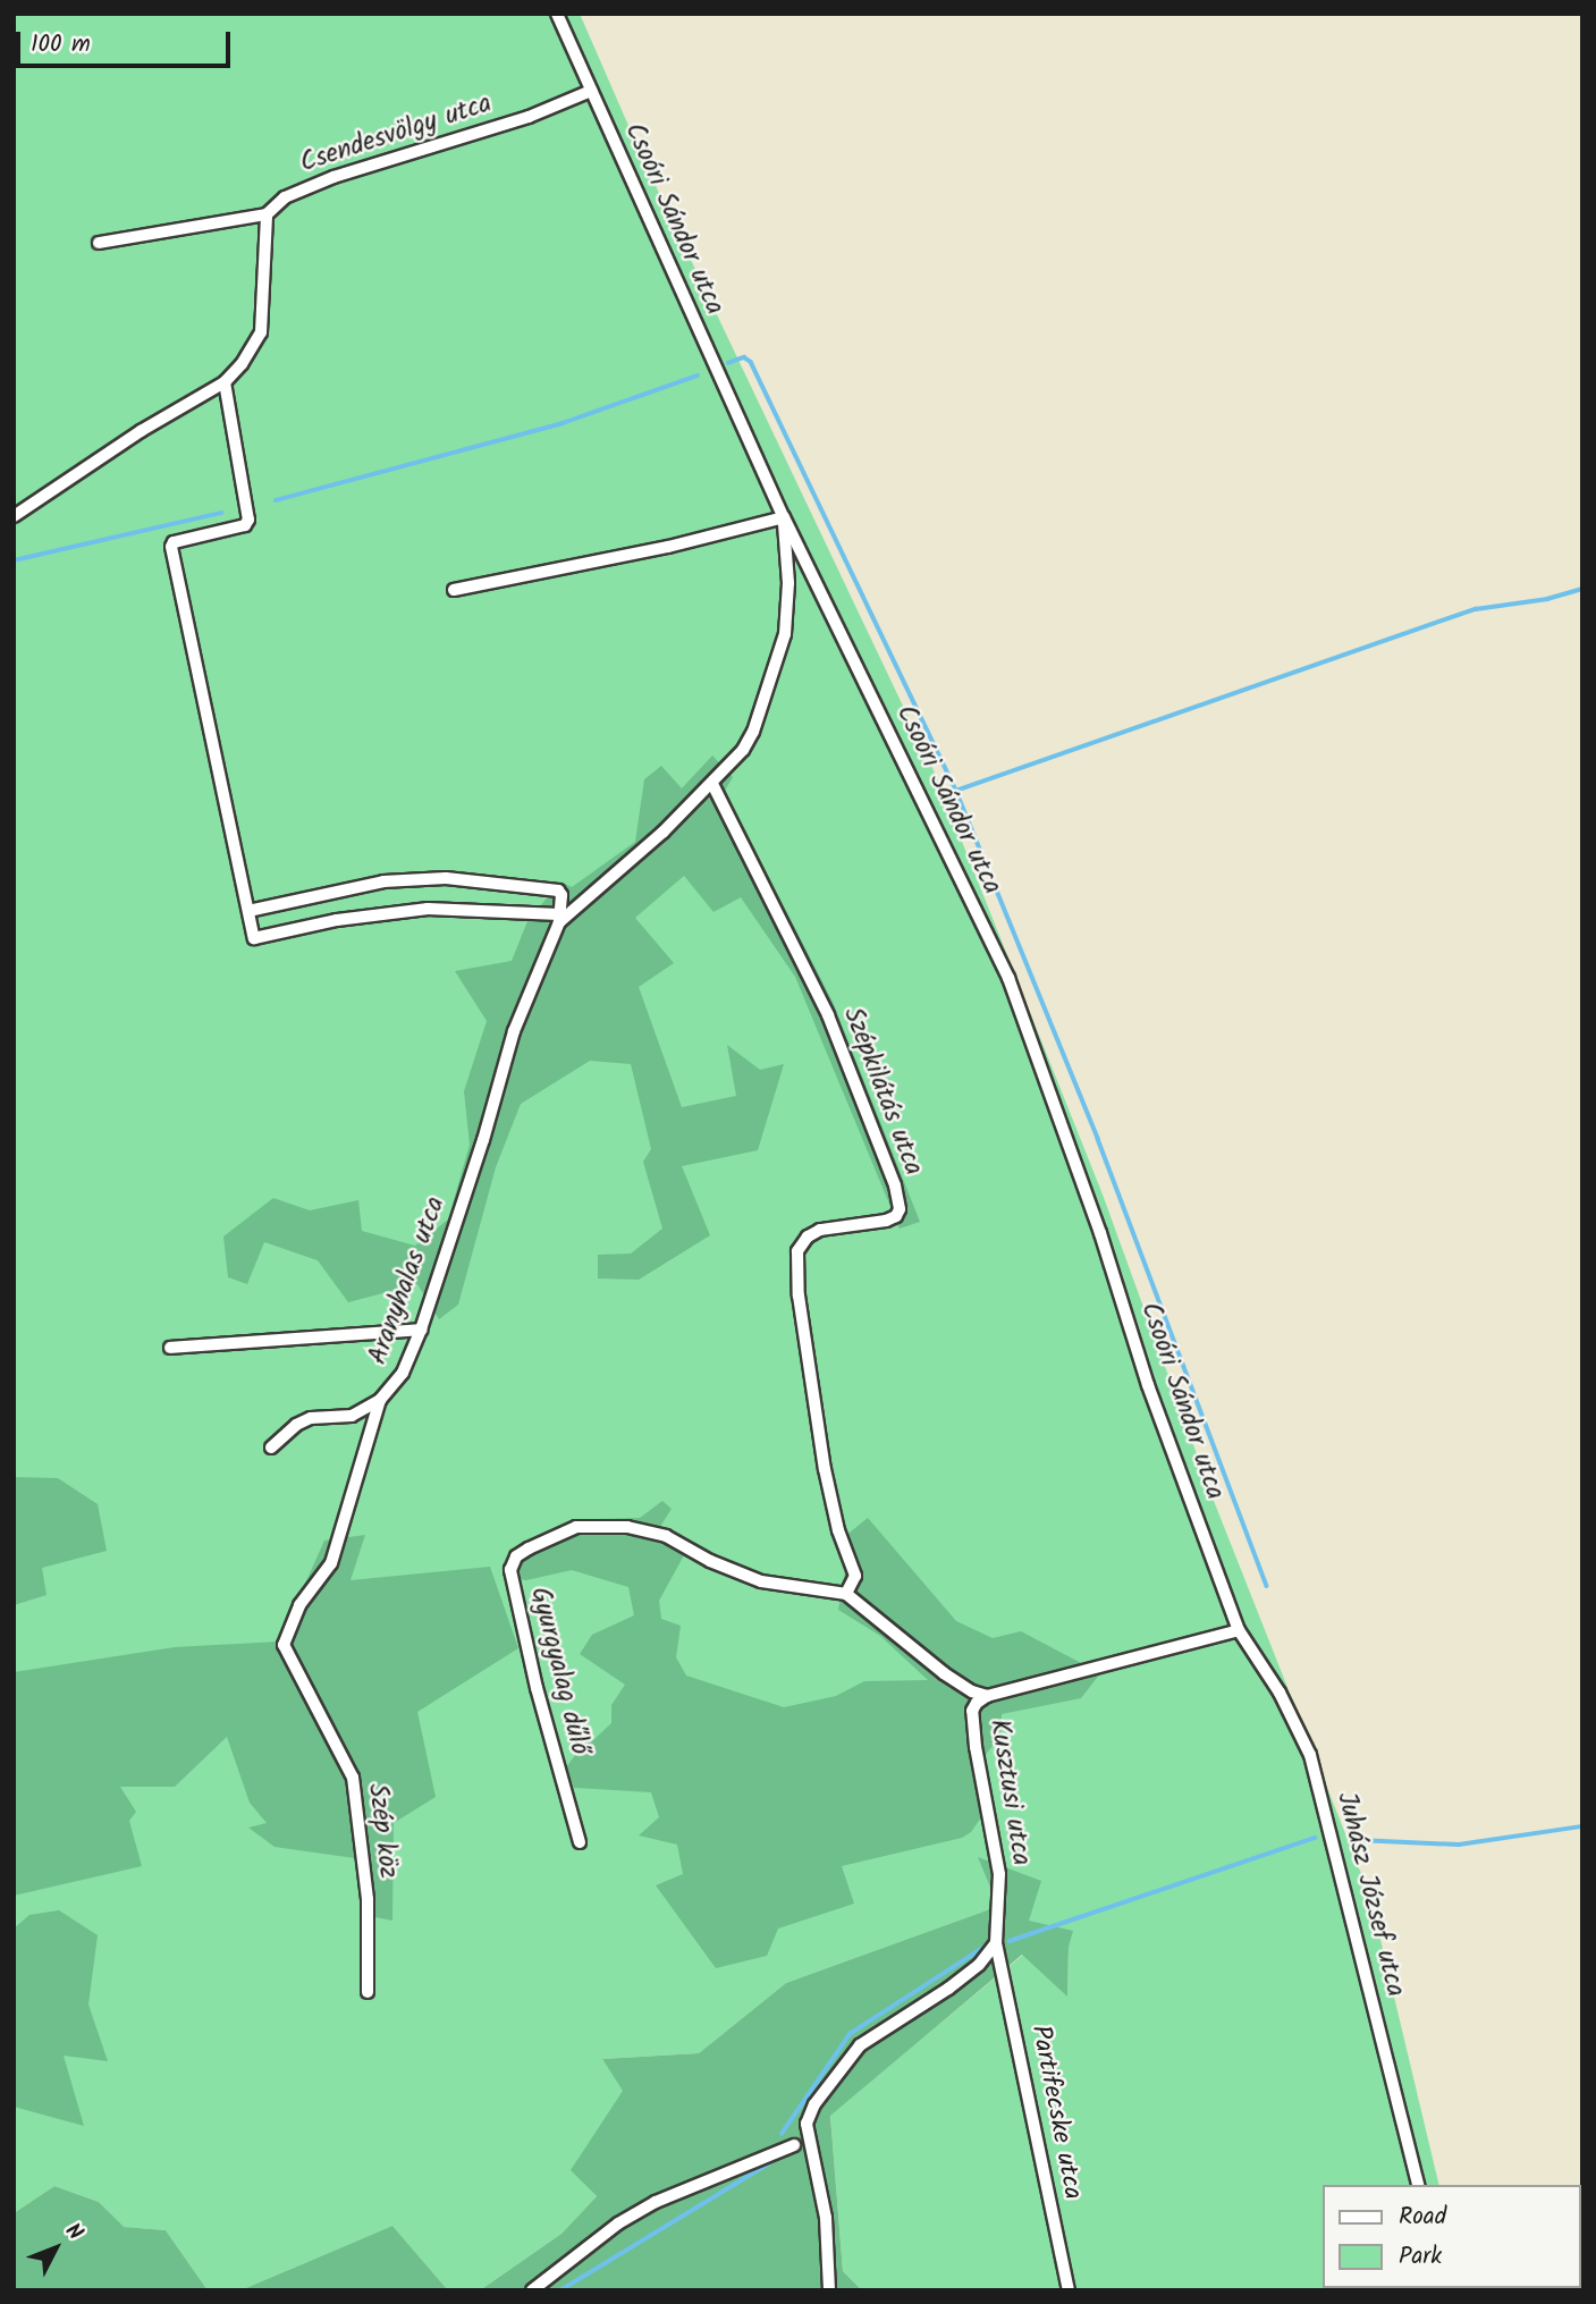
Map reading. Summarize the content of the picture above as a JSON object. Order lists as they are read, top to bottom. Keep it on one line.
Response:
{"streets":{"street":["Csendesvölgy utca","Csoóri Sándor utca","Szépkilátás utca","Aranyhalas utca","Gyurgyalag dűlő","Kusztusi utca","Szép köz","Juhász József utca","Partifecske utca"]},"crossings":[["Csendesvölgy utca","Csoóri Sándor utca"],["Csoóri Sándor utca","Aranyhalas utca"],["Csoóri Sándor utca","Kusztusi utca"],["Csoóri Sándor utca","Juhász József utca"],["Szépkilátás utca","Aranyhalas utca"],["Szépkilátás utca","Gyurgyalag dűlő"],["Aranyhalas utca","Szép köz"],["Kusztusi utca","Juhász József utca"],["Kusztusi utca","Partifecske utca"]],"legend":["Road","Park"],"scale_bar":"100 m","north":"top right"}
